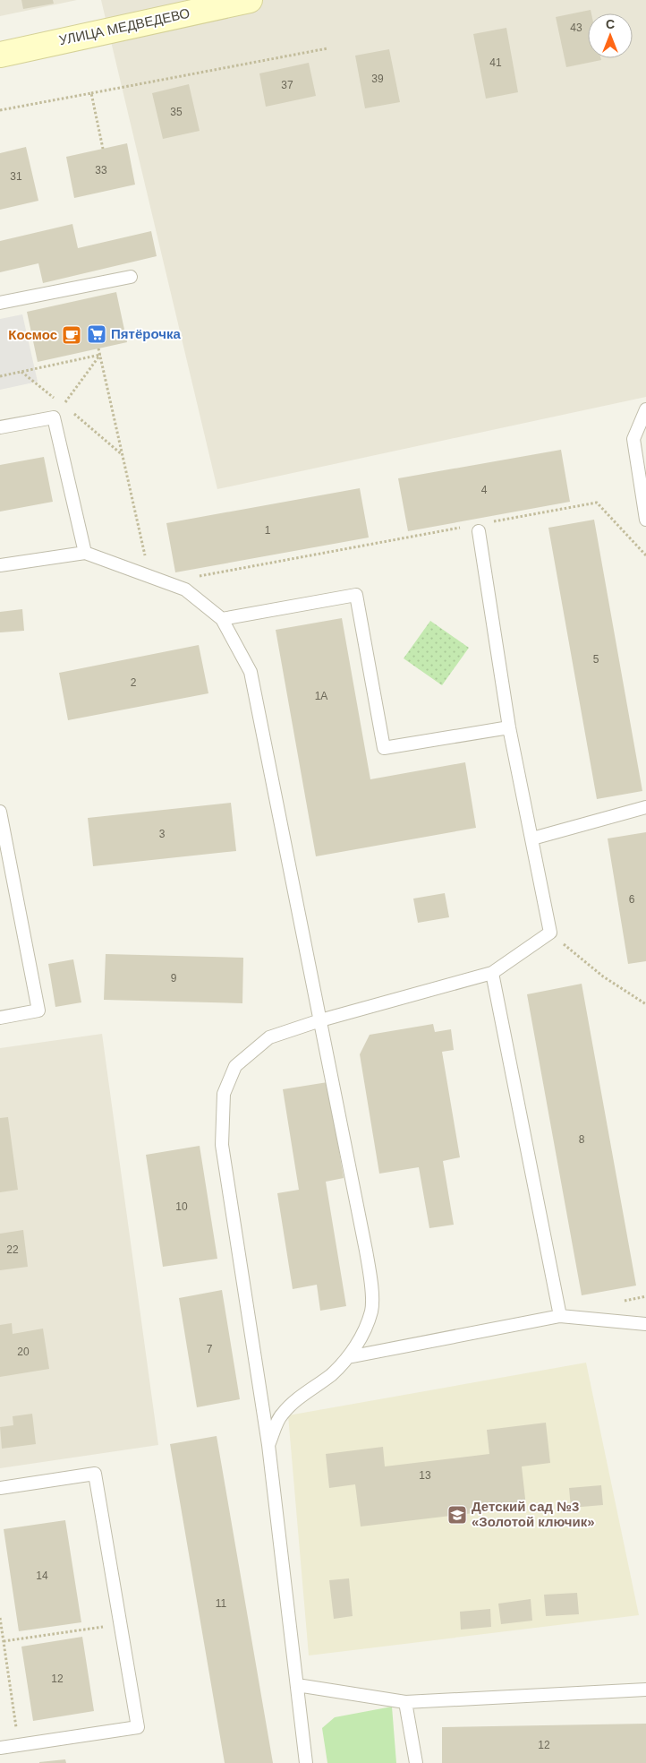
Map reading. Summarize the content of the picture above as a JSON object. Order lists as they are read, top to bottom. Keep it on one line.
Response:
{"streets":{"street":["УЛИЦА МЕДВЕДЕВО"]},"places":{"supermarket":["Пятёрочка"],"cafe":["Космос"],"school or university":["Детский сад №3 «Золотой ключик»"]},"house_numbers":["43","41","39","37","35","33","31","4","1","5","2","1А","3","6","9","8","10","22","7","20","13","14","11","12","12"],"north":"top"}
